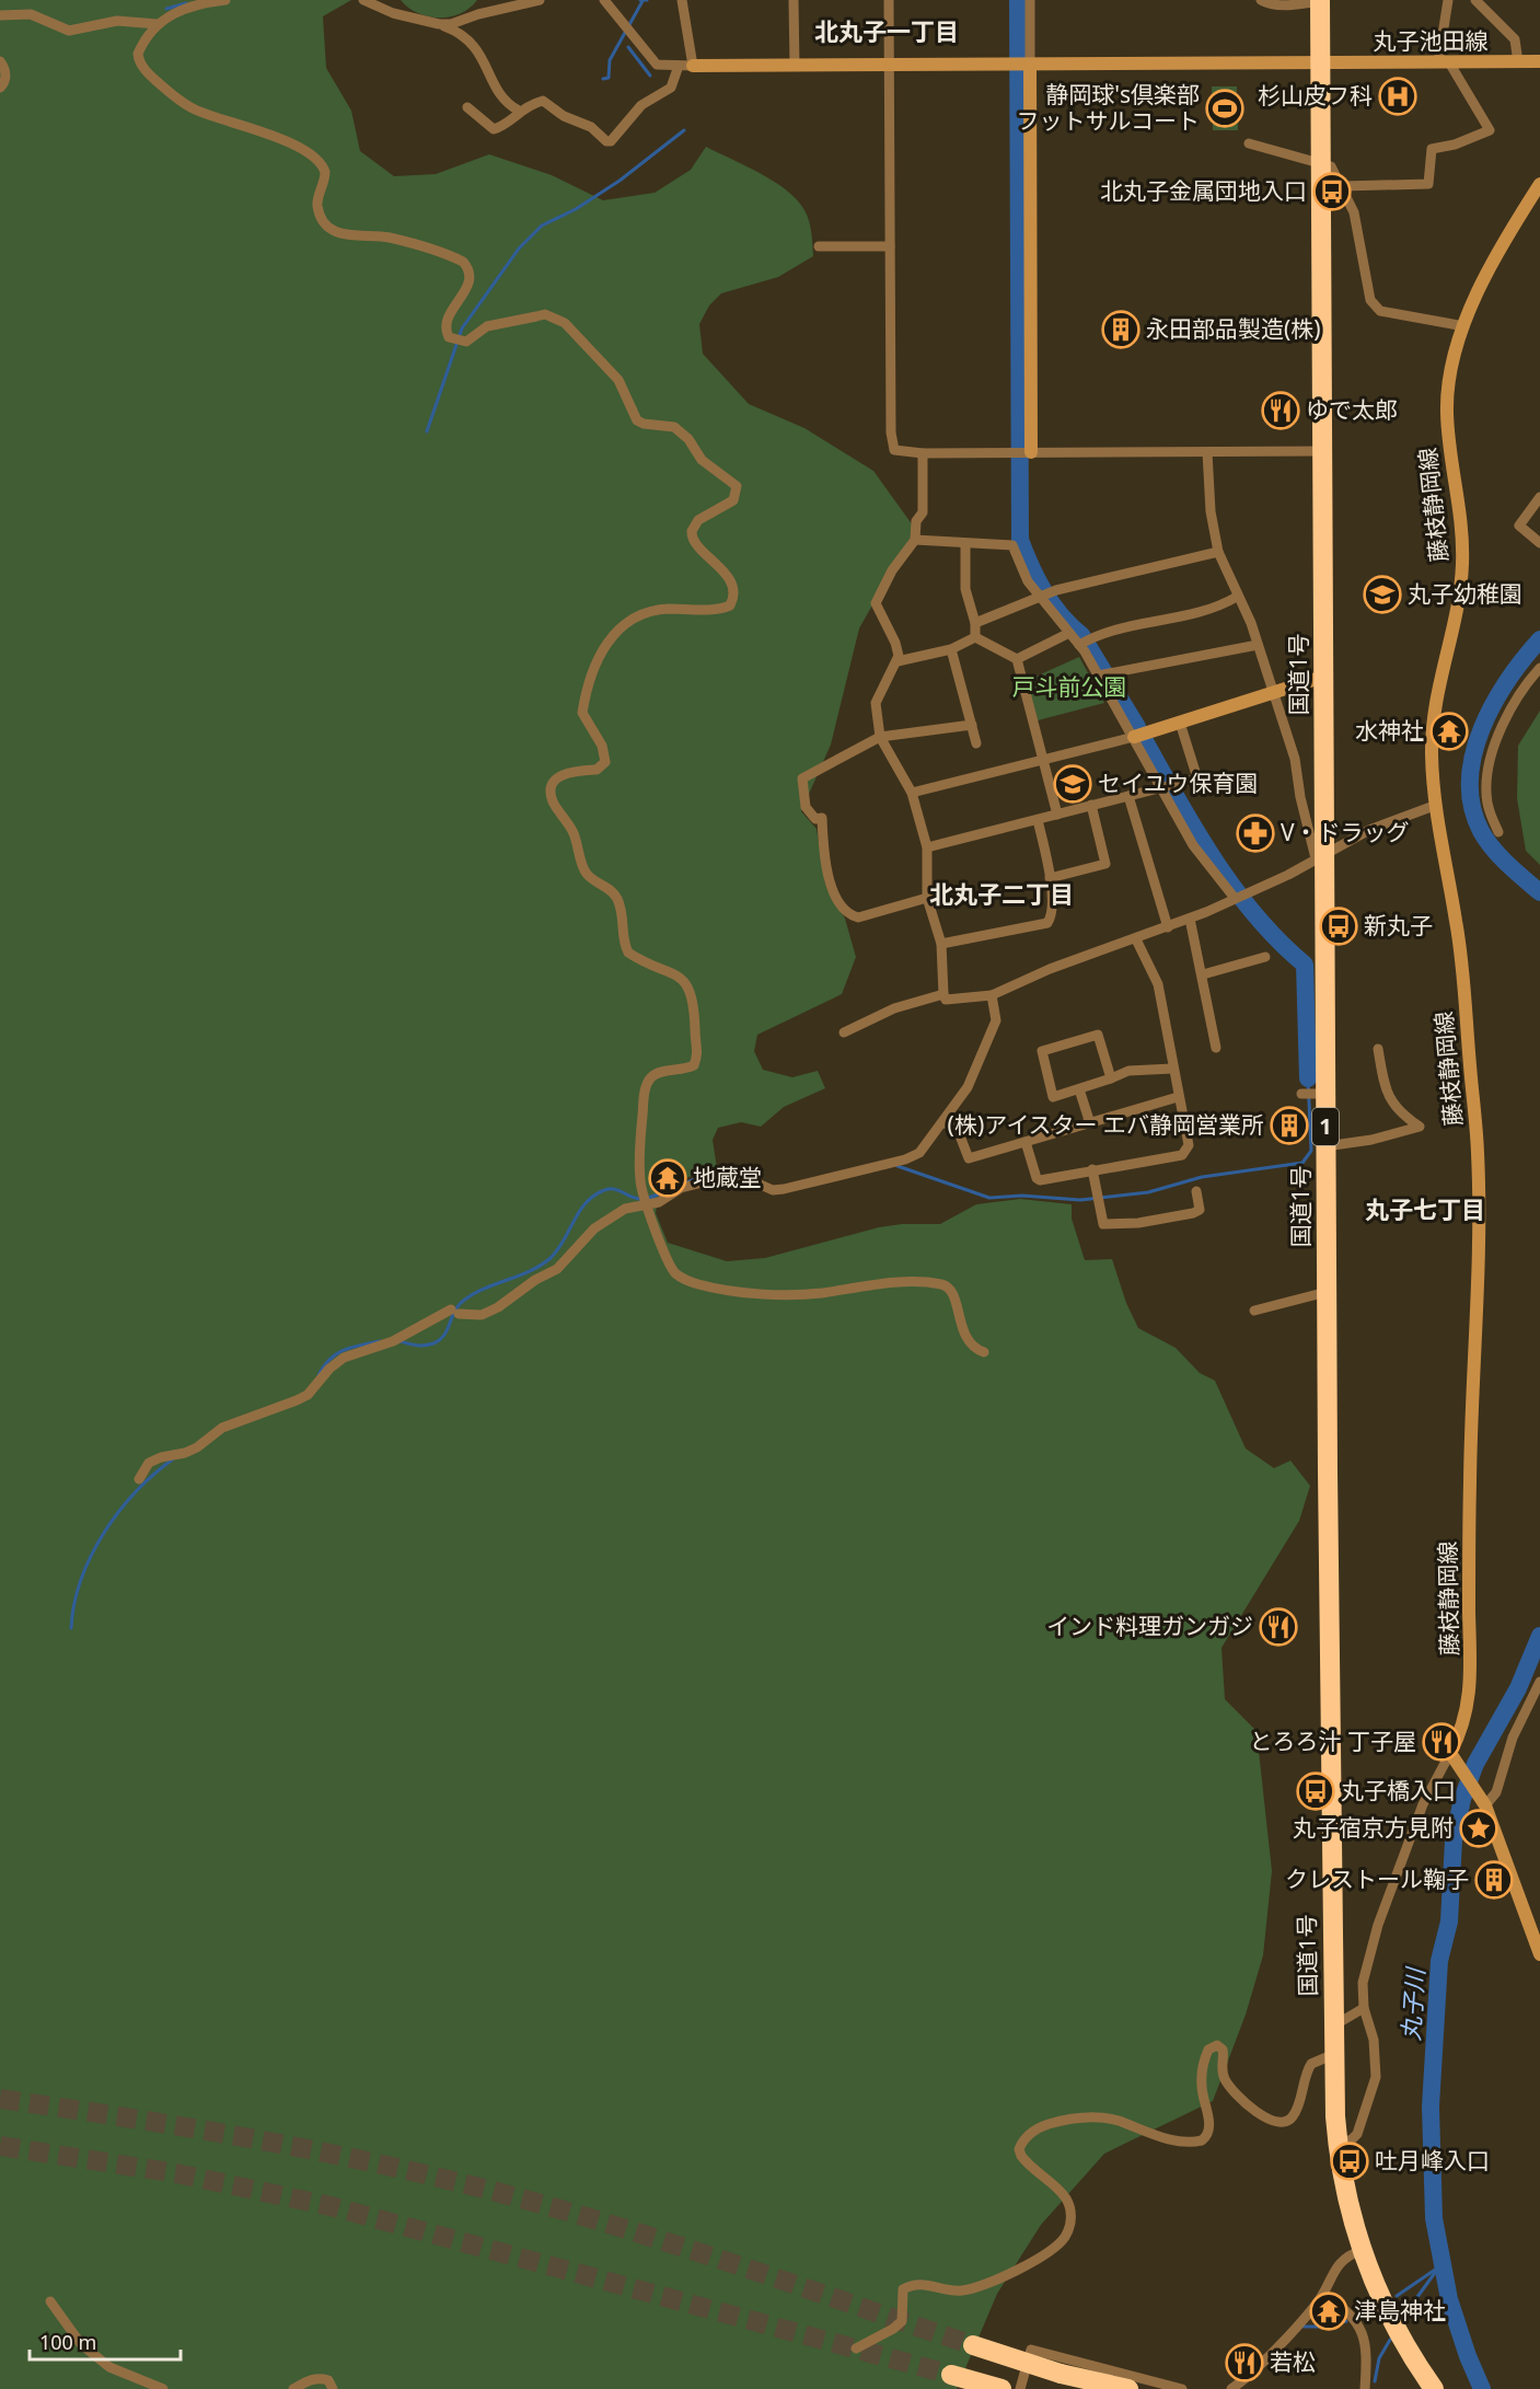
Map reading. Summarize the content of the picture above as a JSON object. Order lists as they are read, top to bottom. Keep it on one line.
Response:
{"streets":{"highway":["国道1号","1"],"main road":["丸子池田線","藤枝静岡線"]},"crossings":[["丸子池田線","国道1号"]],"districts":["北丸子一丁目","北丸子二丁目","丸子七丁目"],"water":["丸子川"],"parks":["戸斗前公園"],"places":{"hospital":["杉山皮フ科"],"sports":["静岡球's倶楽部 フットサルコート"],"bus stop":["北丸子金属団地入口","新丸子","丸子橋入口","吐月峰入口"],"building":["永田部品製造(株)","(株)アイスター エバ静岡営業所","クレストール鞠子"],"restaurant":["ゆで太郎","インド料理ガンガジ","とろろ汁 丁子屋","若松"],"school or university":["丸子幼稚園","セイユウ保育園"],"temple":["水神社","地蔵堂","津島神社"],"pharmacy":["V・ドラッグ"],"place":["丸子宿京方見附"]},"scale_bar":"100 m"}
